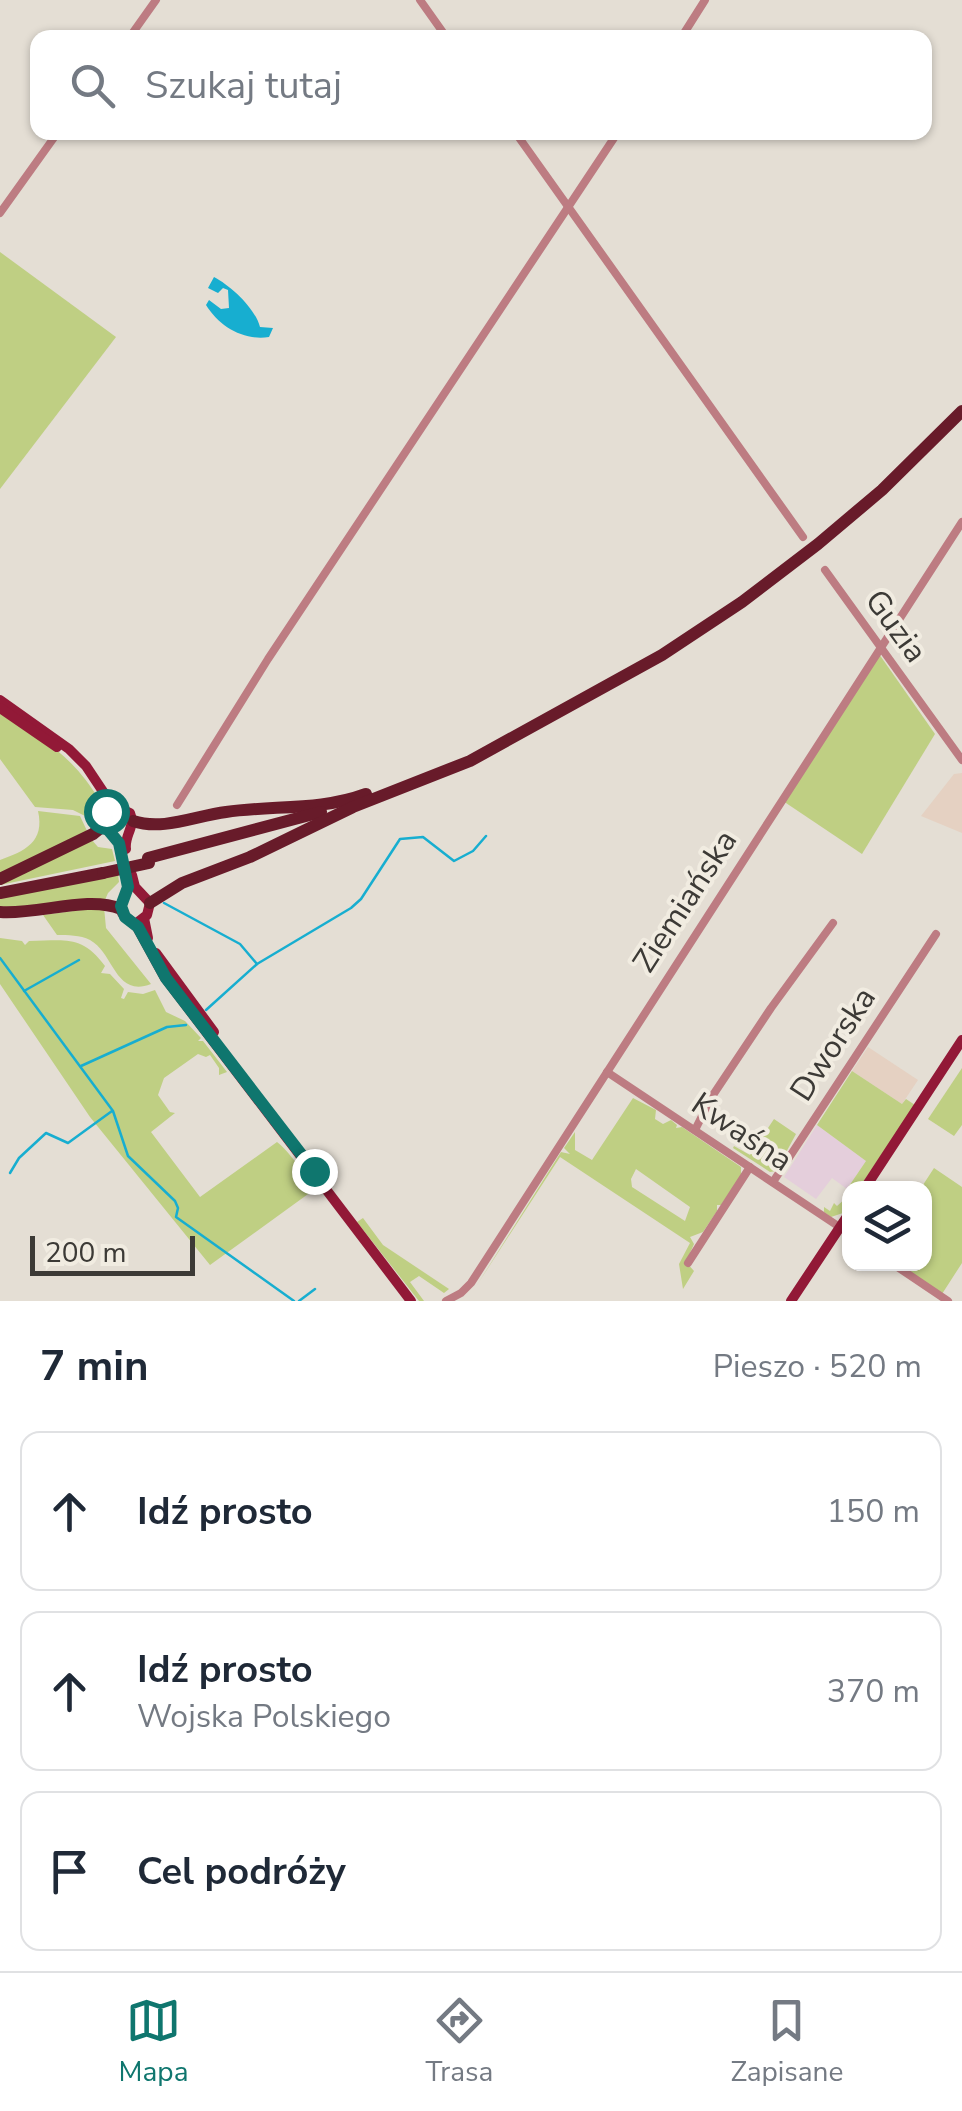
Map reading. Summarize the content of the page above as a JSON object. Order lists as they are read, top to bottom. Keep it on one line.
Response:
{"streets":{"street":["Guzia","Ziemiańska","Dworska","Kwaśna"]},"crossings":[["Guzia","Ziemiańska"],["Ziemiańska","Kwaśna"],["Dworska","Kwaśna"]],"scale_bar":"200 m","page":{"search":"Szukaj tutaj","scale":"200 m","heading":["7 min","Pieszo · 520 m"],"list":[["Idź prosto","150 m"],["Idź prosto","Wojska Polskiego","370 m"],"Cel podróży"],"nav":["Mapa","Trasa","Zapisane"]}}
